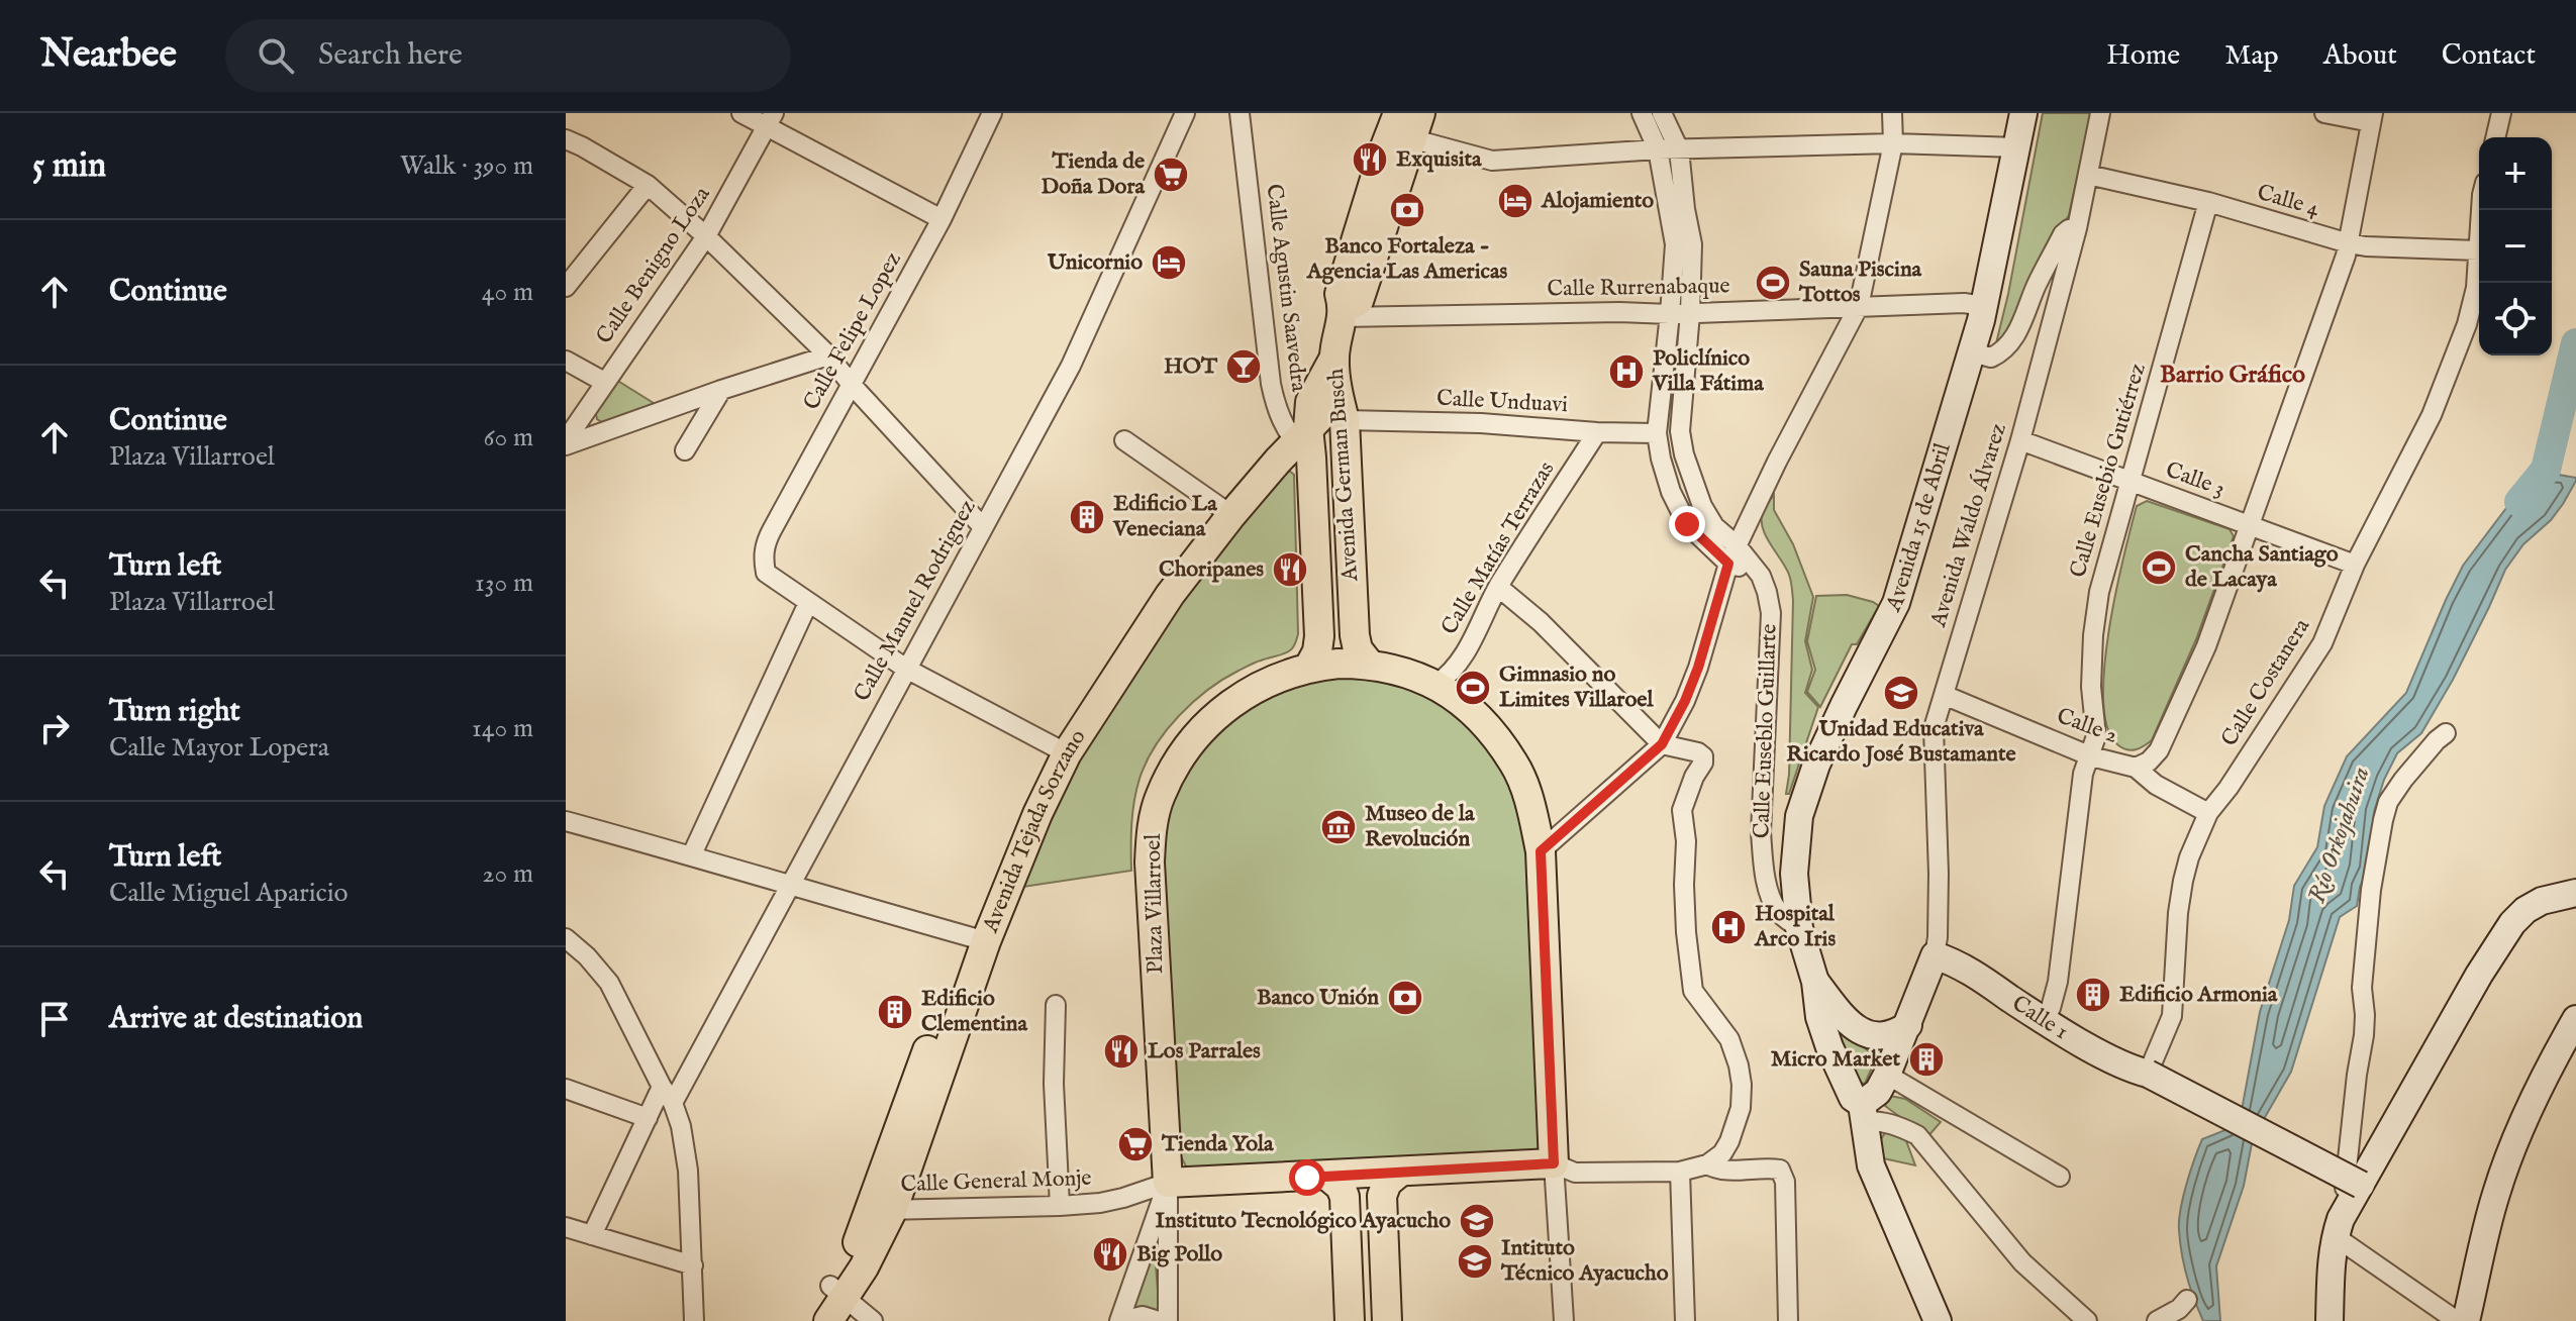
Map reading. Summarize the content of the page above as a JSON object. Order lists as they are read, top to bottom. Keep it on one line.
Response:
{"streets":{"main road":["Avenida German Busch","Avenida 15 de Abril","Calle Euseblo Guillarte","Avenida Tejada Sorzano","Plaza Villarroel","Calle 1"],"street":["Calle 4","Calle Benigno Loza","Calle Agustin Saavedra","Calle Rurrenabaque","Calle Felipe Lopez","Calle Unduavi","Calle Eusebio Gutiérrez","Calle 3","Avenida Waldo Álvarez","Calle Matías Terrazas","Calle Manuel Rodriguez","Calle Costanera","Calle 2","Calle General Monje"]},"crossings":[["Calle 4","Calle Eusebio Gutiérrez"],["Calle 4","Avenida Waldo Álvarez"],["Calle 4","Calle Costanera"],["Calle Agustin Saavedra","Avenida German Busch"],["Calle Agustin Saavedra","Avenida Tejada Sorzano"],["Calle Rurrenabaque","Avenida 15 de Abril"],["Calle Rurrenabaque","Calle Euseblo Guillarte"],["Calle Unduavi","Avenida German Busch"],["Calle Unduavi","Calle Matías Terrazas"],["Calle Unduavi","Avenida Tejada Sorzano"],["Calle Eusebio Gutiérrez","Calle 3"],["Calle Eusebio Gutiérrez","Calle 2"],["Calle Eusebio Gutiérrez","Calle 1"],["Avenida German Busch","Avenida Tejada Sorzano"],["Avenida German Busch","Plaza Villarroel"],["Calle 3","Avenida Waldo Álvarez"],["Calle 3","Calle Costanera"],["Avenida Waldo Álvarez","Calle 2"],["Avenida Waldo Álvarez","Calle 1"],["Avenida 15 de Abril","Calle Euseblo Guillarte"],["Calle Matías Terrazas","Plaza Villarroel"],["Calle Costanera","Calle 2"],["Calle Costanera","Calle 1"],["Avenida Tejada Sorzano","Calle General Monje"],["Plaza Villarroel","Calle General Monje"]],"districts":["Barrio Gráfico"],"water":["Río Orkojahuira"],"places":{"restaurant":["Exquisita","Choripanes","Los Parrales","Big Pollo"],"supermarket":["Tienda de Doña Dora","Tienda Yola"],"hotel":["Alojamiento","Unicornio"],"bank":["Banco Fortaleza - Agencia Las Americas","Banco Unión"],"sports":["Sauna Piscina Tottos","Cancha Santiago de Lacaya","Gimnasio no Limites Villaroel"],"bar":["HOT"],"hospital":["Policlínico Villa Fátima","Hospital Arco Iris"],"building":["Edificio La Veneciana","Edificio Armonia","Edificio Clementina","Micro Market"],"school or university":["Unidad Educativa Ricardo José Bustamante","Instituto Tecnológico Ayacucho","Intituto Técnico Ayacucho"],"museum":["Museo de la Revolución"]},"page":{"header":"Nearbee","search":"Search here","nav":["Home","Map","About","Contact"],"heading":["5 min","Walk · 390 m"],"map_buttons":["+","−"],"list":[["Continue","40 m"],["Continue","Plaza Villarroel","60 m"],["Turn left","Plaza Villarroel","130 m"],["Turn right","Calle Mayor Lopera","140 m"],["Turn left","Calle Miguel Aparicio","20 m"],"Arrive at destination"]}}
